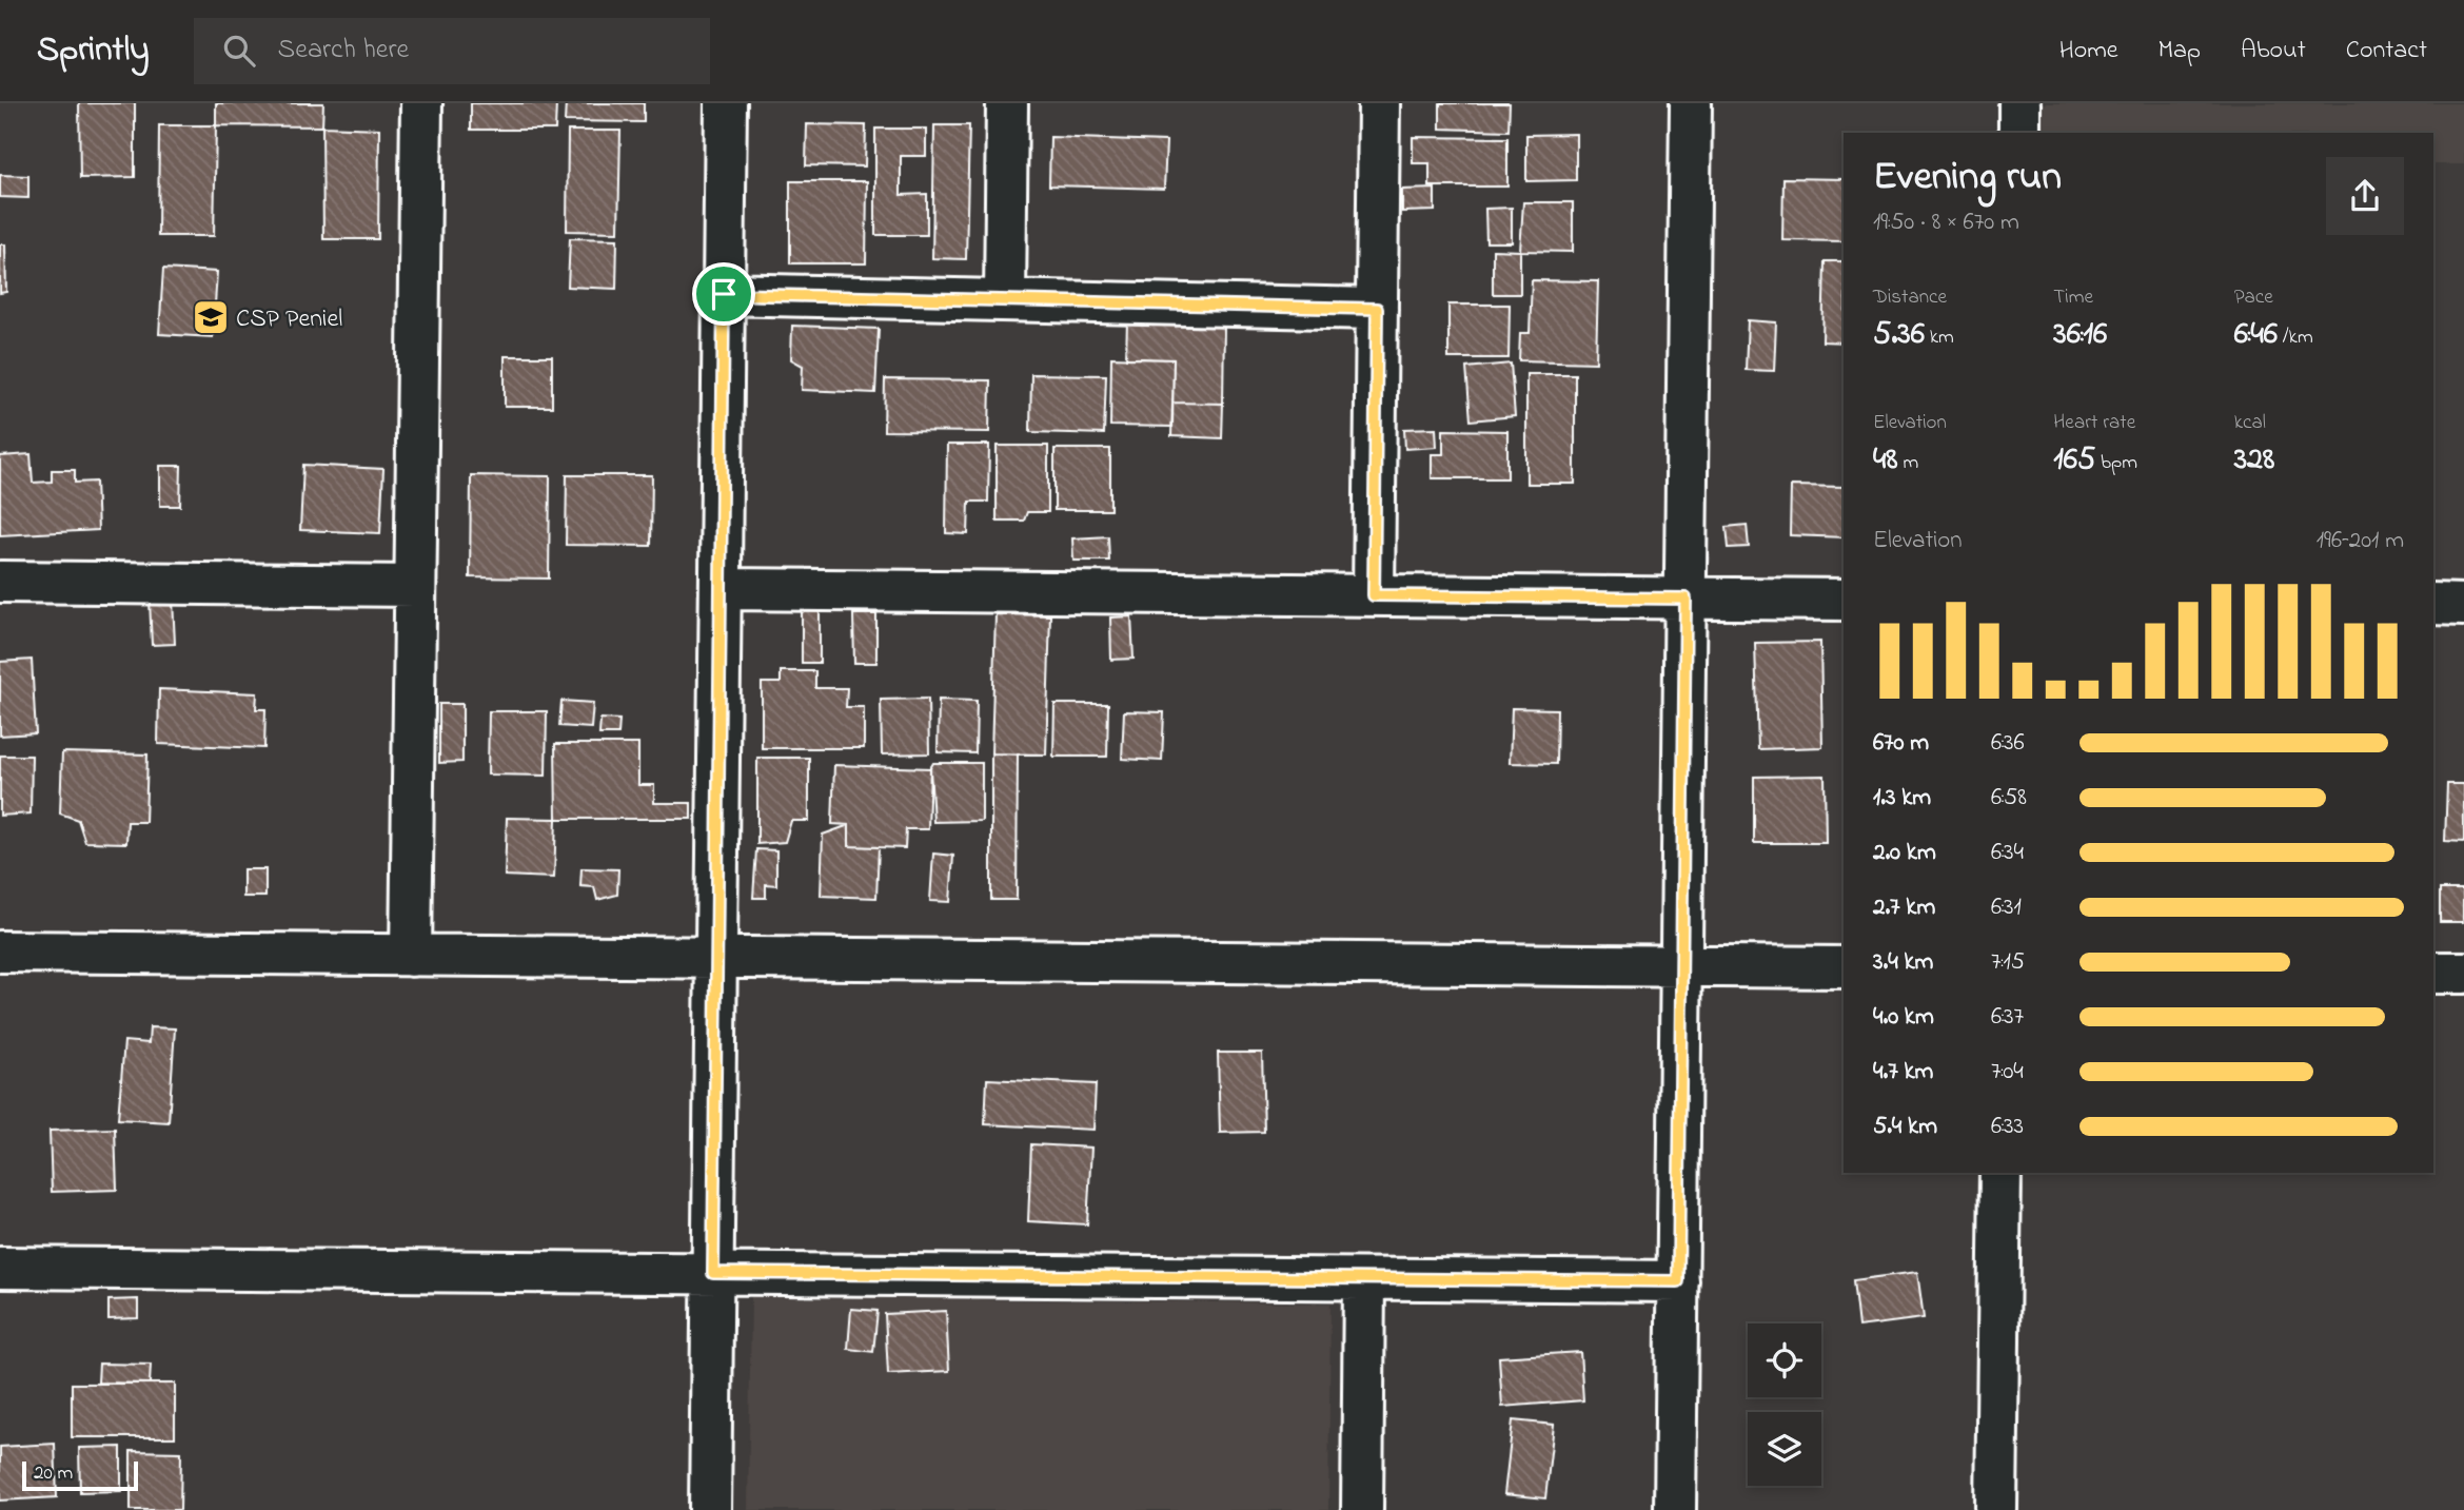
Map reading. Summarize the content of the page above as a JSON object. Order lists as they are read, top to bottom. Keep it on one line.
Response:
{"places":{"school or university":["CSP Peniel"]},"scale_bar":"20 m","page":{"header":"Sprintly","search":"Search here","nav":["Home","Map","About","Contact"],"heading":["Evening run","19:50 · 8 × 670 m"],"stats":[["Distance","5.36 km"],["Time","36:16"],["Pace","6:46 /km"],["Elevation","48 m"],["Heart rate","165 bpm"],["kcal","328"]],"chart":["Elevation","196–201 m"],"list":[{"name":"670 m","note":"6:36"},{"name":"1.3 km","note":"6:58"},{"name":"2.0 km","note":"6:34"},{"name":"2.7 km","note":"6:31"},{"name":"3.4 km","note":"7:15"},{"name":"4.0 km","note":"6:37"},{"name":"4.7 km","note":"7:04"},{"name":"5.4 km","note":"6:33"}],"scale":"20 m"}}
